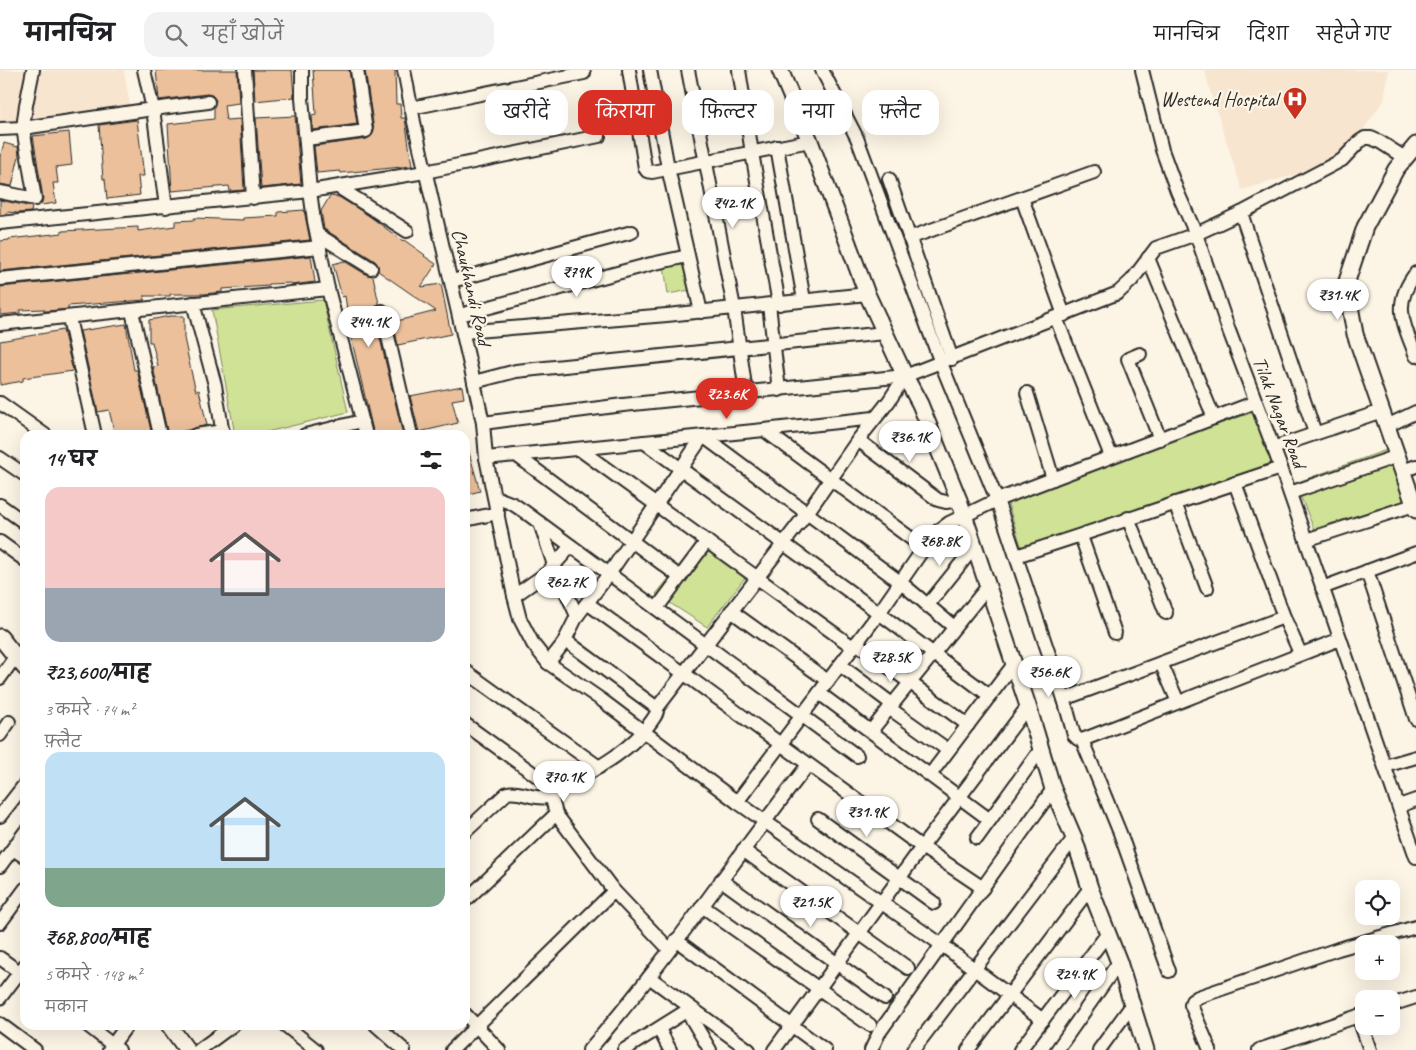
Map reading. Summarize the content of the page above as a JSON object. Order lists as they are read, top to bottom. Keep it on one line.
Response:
{"streets":{"street":["Chaukhandi Road","Tilak Nagar Road"]},"places":{"hospital":["Westend Hospital"]},"page":{"header":"मानचित्र","search":"यहाँ खोजें","nav":["मानचित्र","दिशा","सहेजे गए"],"chip":["खरीदें","किराया","फ़िल्टर","नया","फ़्लैट"],"price":["₹42.1K","₹79K","₹31.4K","₹44.1K","₹23.6K","₹36.1K","₹68.8K","₹62.7K","₹28.5K","₹56.6K","₹70.1K","₹31.9K","₹21.5K","₹24.9K"],"heading":"14 घर","list":[{"name":"₹23,600/माह","note":"3 कमरे · 74 m² · फ़्लैट"},{"name":"₹68,800/माह","note":"5 कमरे · 148 m² · मकान"}],"map_buttons":["+","−"]}}
